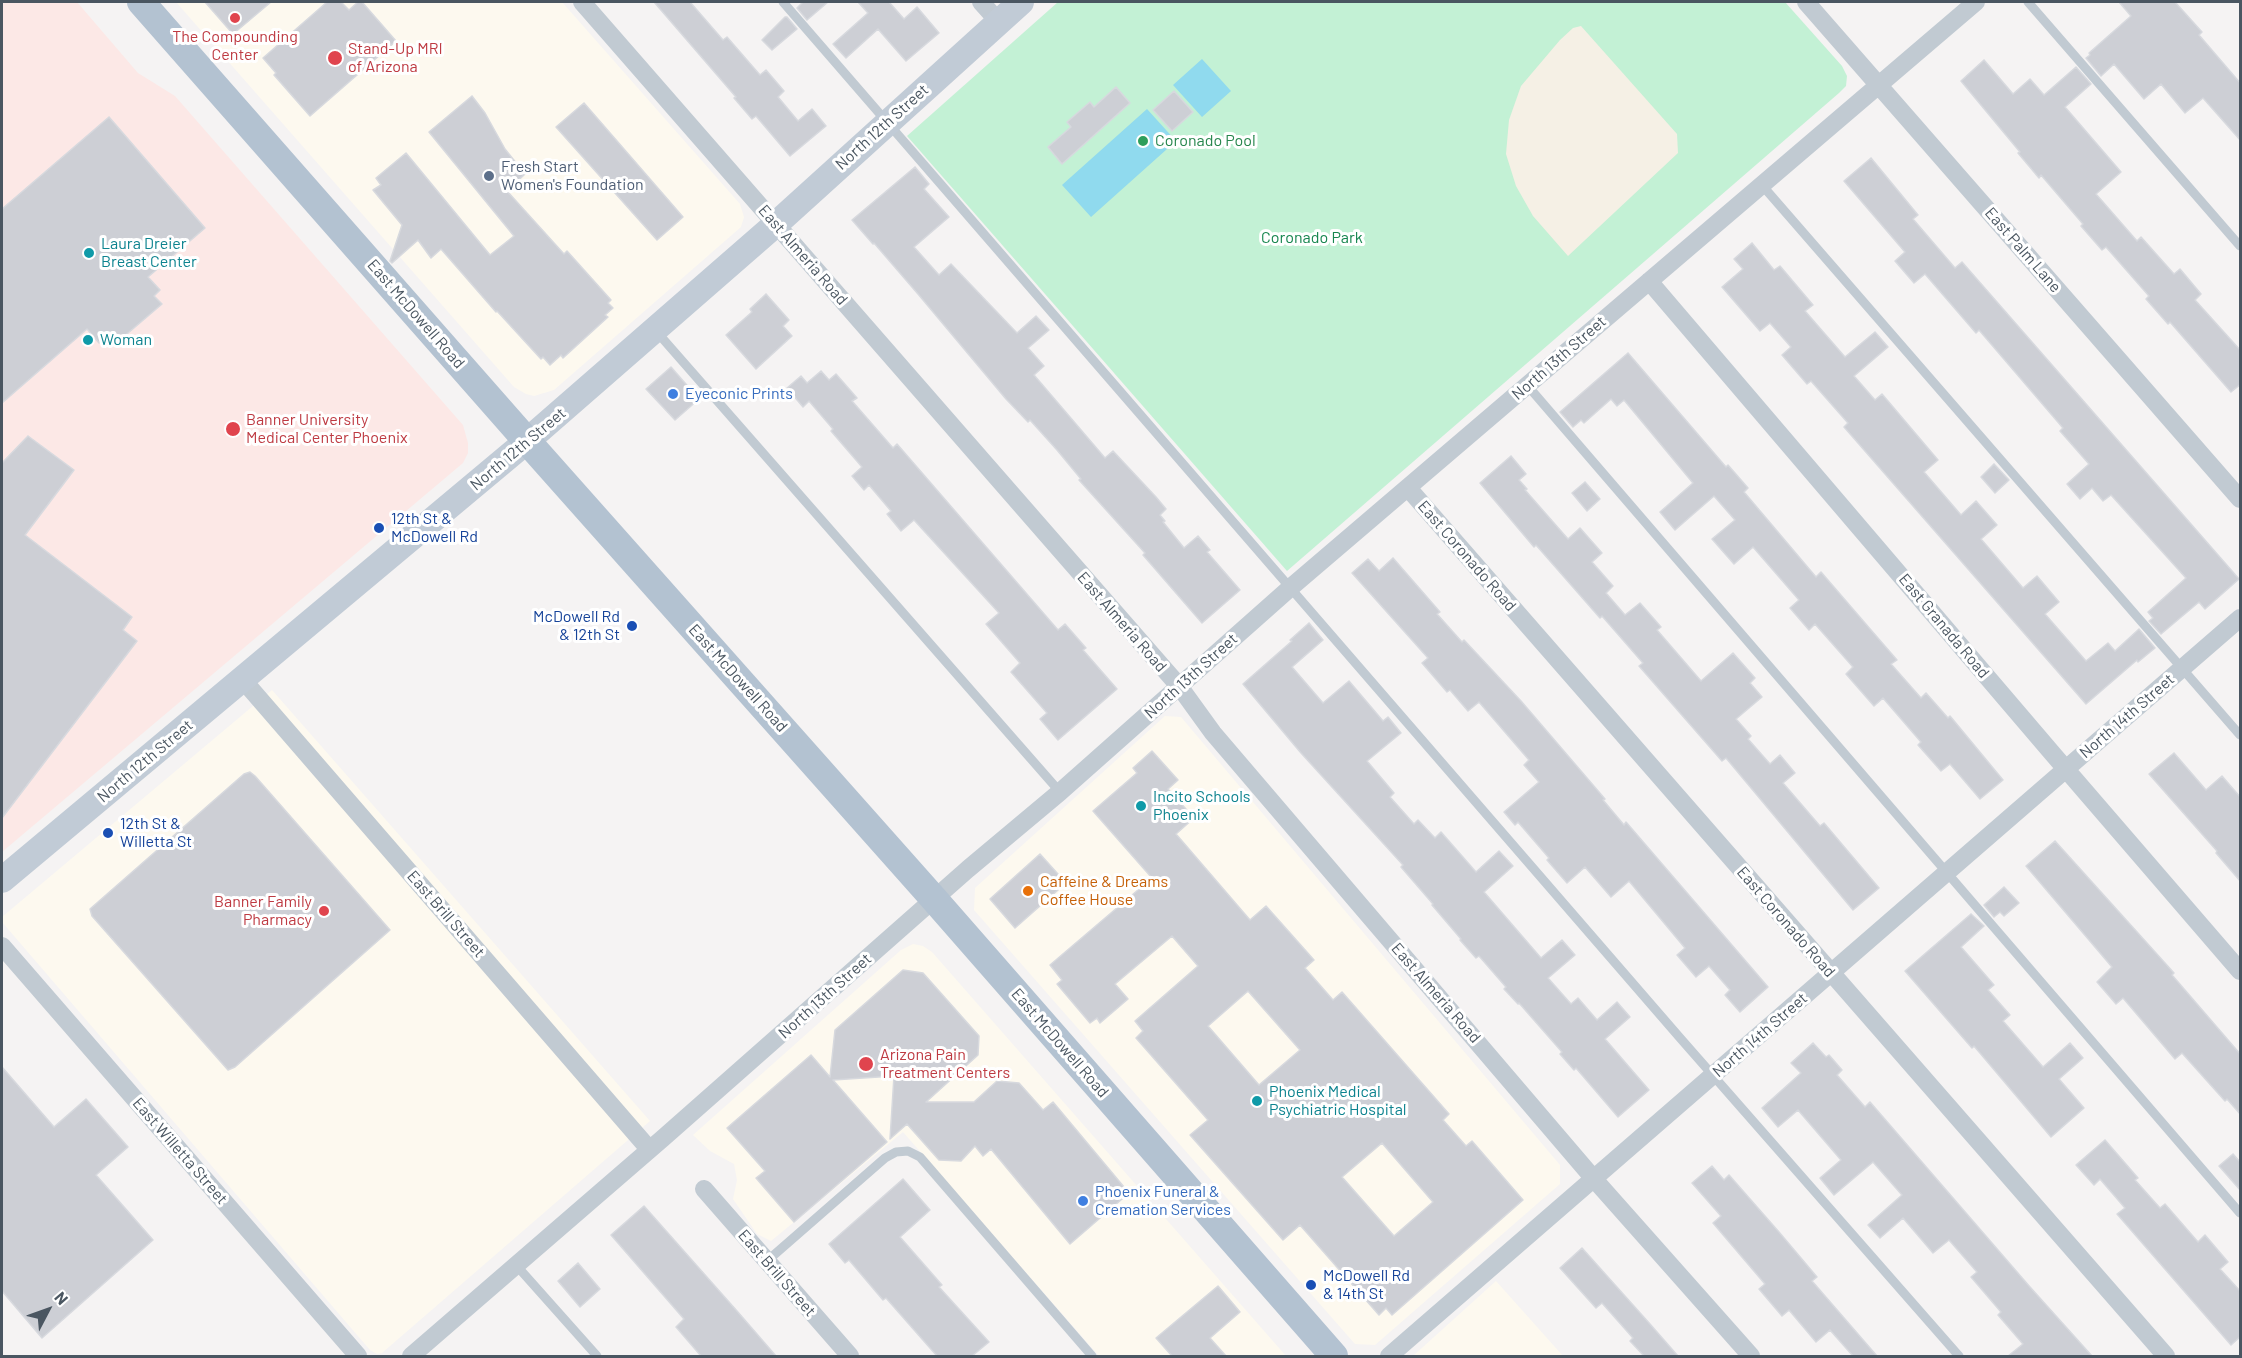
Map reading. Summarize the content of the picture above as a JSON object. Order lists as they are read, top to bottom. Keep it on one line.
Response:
{"streets":{"main road":["East McDowell Road"],"street":["North 12th Street","East Palm Lane","East Almeria Road","North 13th Street","East Coronado Road","East Granada Road","North 14th Street","East Brill Street","East Willetta Street"]},"crossings":[["North 12th Street","East Almeria Road"],["North 12th Street","East McDowell Road"],["North 12th Street","East Brill Street"],["East Palm Lane","North 13th Street"],["East Almeria Road","North 13th Street"],["East Almeria Road","North 14th Street"],["East McDowell Road","North 13th Street"],["North 13th Street","East Coronado Road"],["North 13th Street","East Granada Road"],["North 13th Street","East Brill Street"],["East Coronado Road","North 14th Street"],["East Granada Road","North 14th Street"]],"parks":["Coronado Park"],"places":["The Compounding Center","Stand-Up MRI of Arizona","Coronado Pool","Fresh Start Women's Foundation","Laura Dreier Breast Center","Woman","Eyeconic Prints","Banner University Medical Center Phoenix","12th St & McDowell Rd","McDowell Rd & 12th St","Incito Schools Phoenix","12th St & Willetta St","Caffeine & Dreams Coffee House","Banner Family Pharmacy","Arizona Pain Treatment Centers","Phoenix Medical Psychiatric Hospital","Phoenix Funeral & Cremation Services","McDowell Rd & 14th St"],"north":"top right"}
